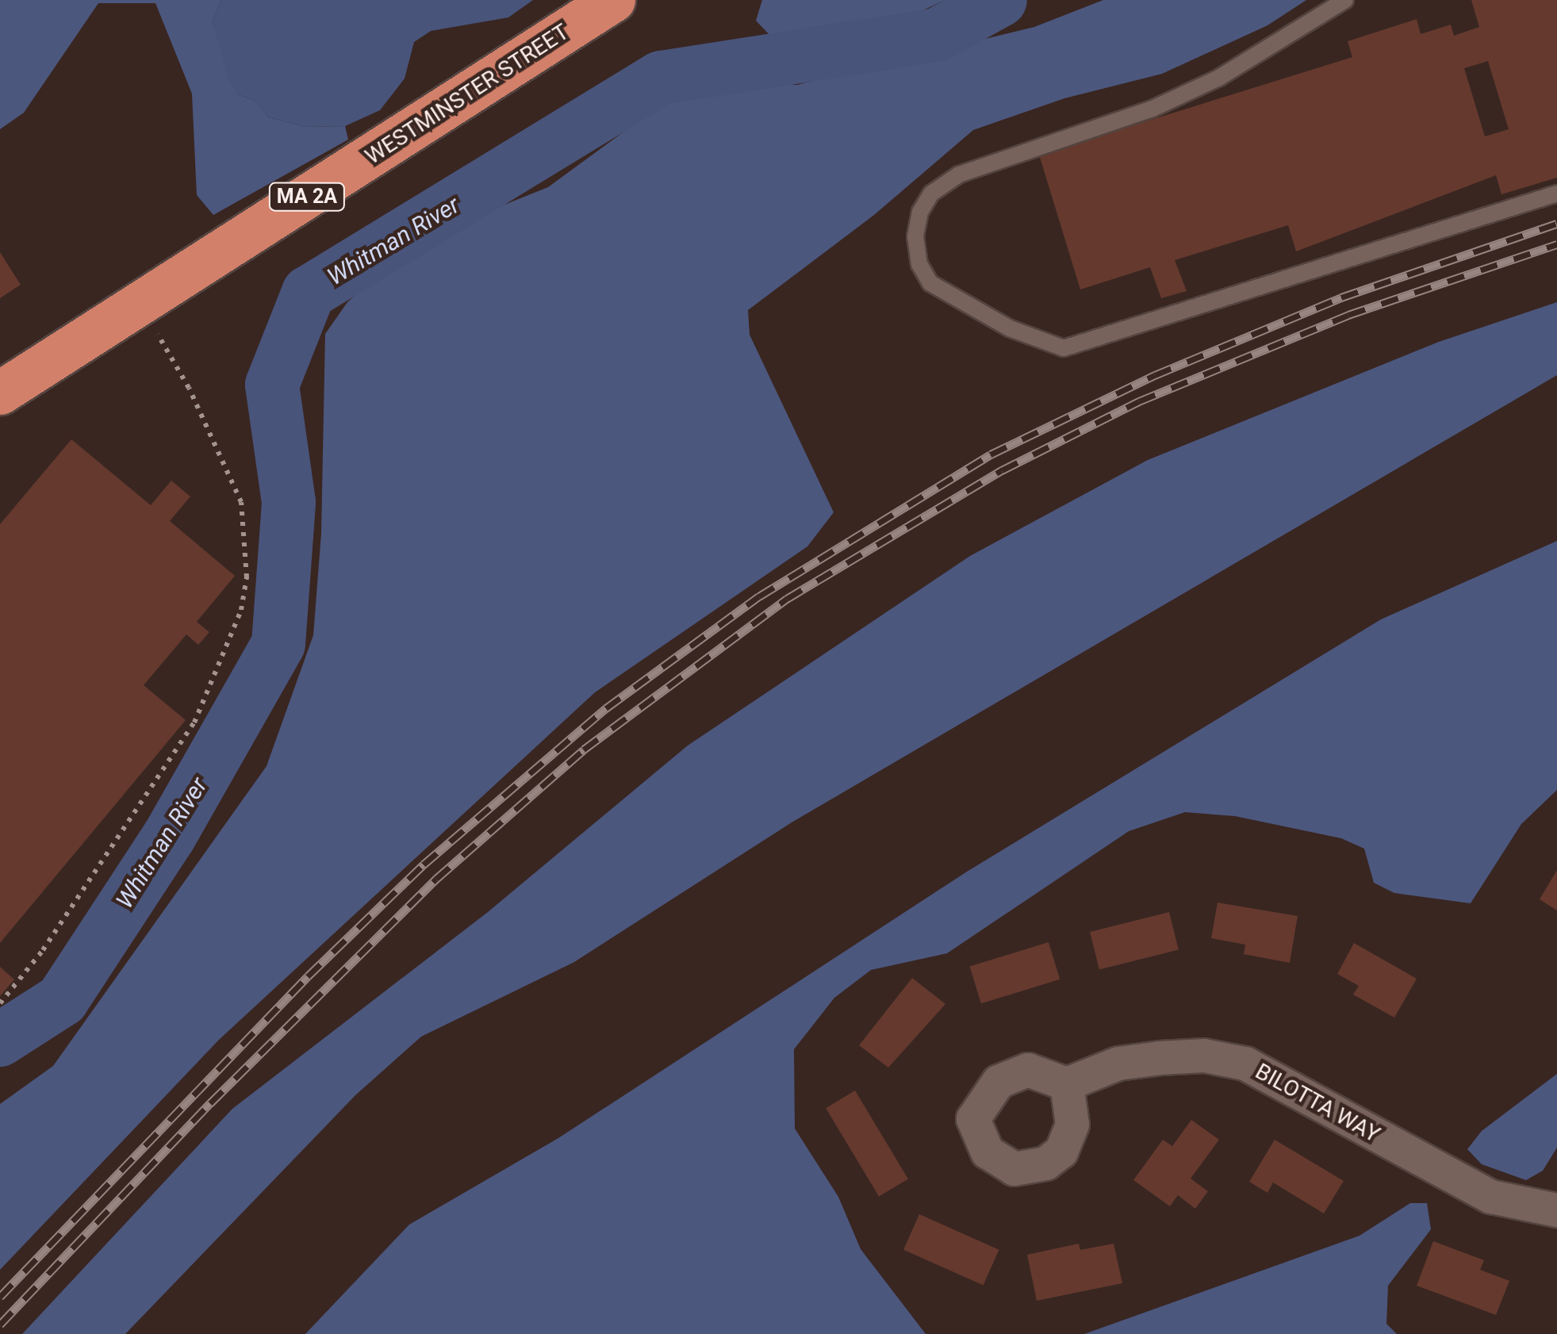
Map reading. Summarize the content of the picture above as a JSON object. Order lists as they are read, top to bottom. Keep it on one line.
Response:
{"streets":{"highway":["WESTMINSTER STREET","MA 2A"],"street":["BILOTTA WAY"]},"water":["Whitman River"]}
